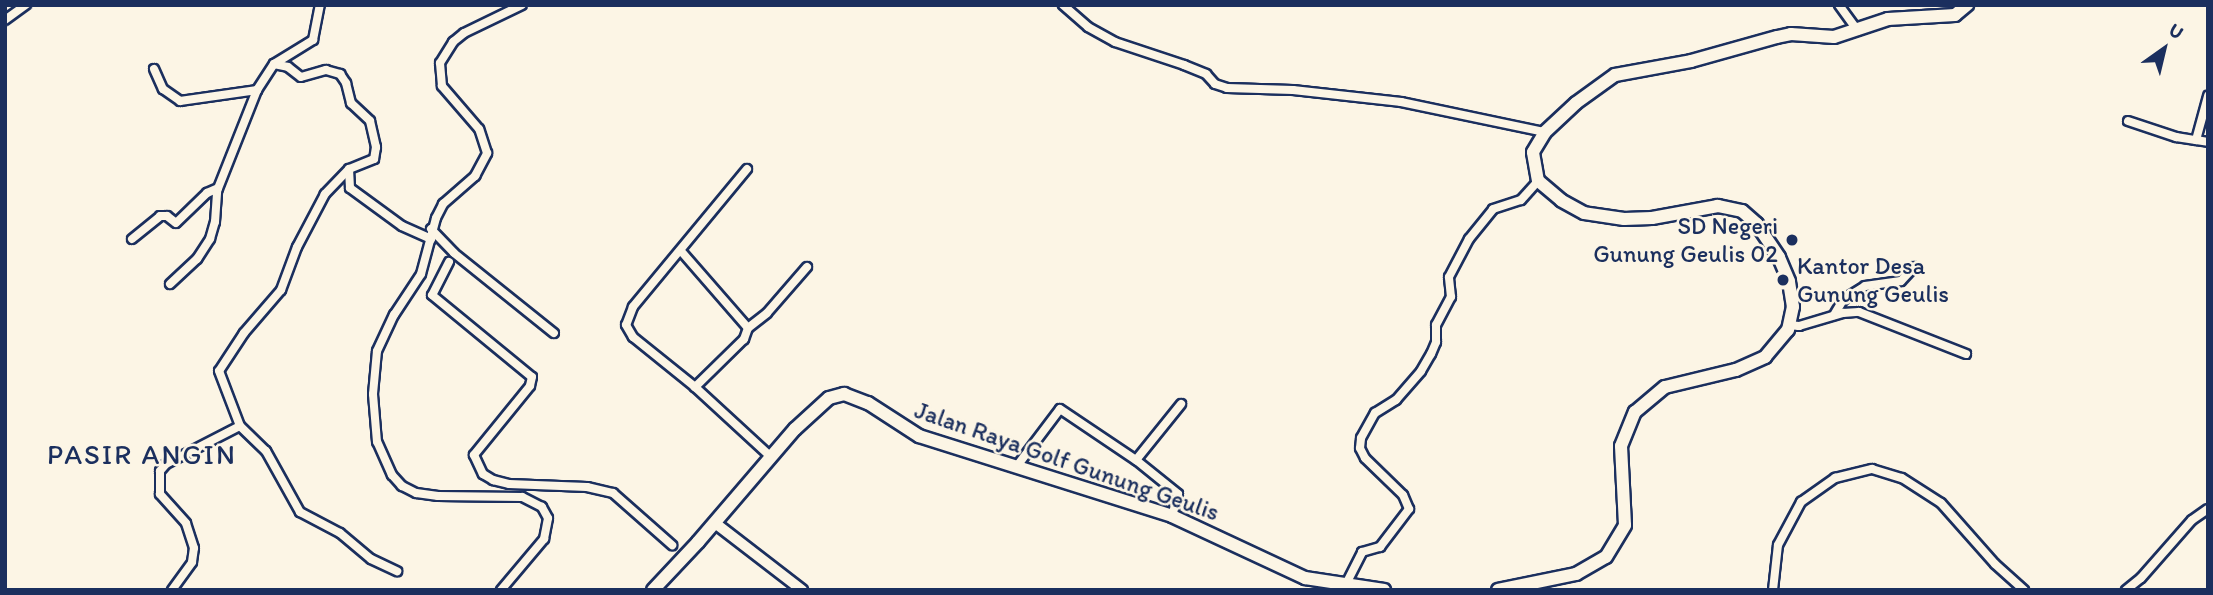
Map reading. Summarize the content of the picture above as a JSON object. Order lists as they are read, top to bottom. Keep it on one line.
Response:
{"streets":{"main road":["Jalan Raya Golf Gunung Geulis"]},"districts":["PASIR ANGIN"],"places":["SD Negeri Gunung Geulis 02","Kantor Desa Gunung Geulis"],"north":"top right"}
